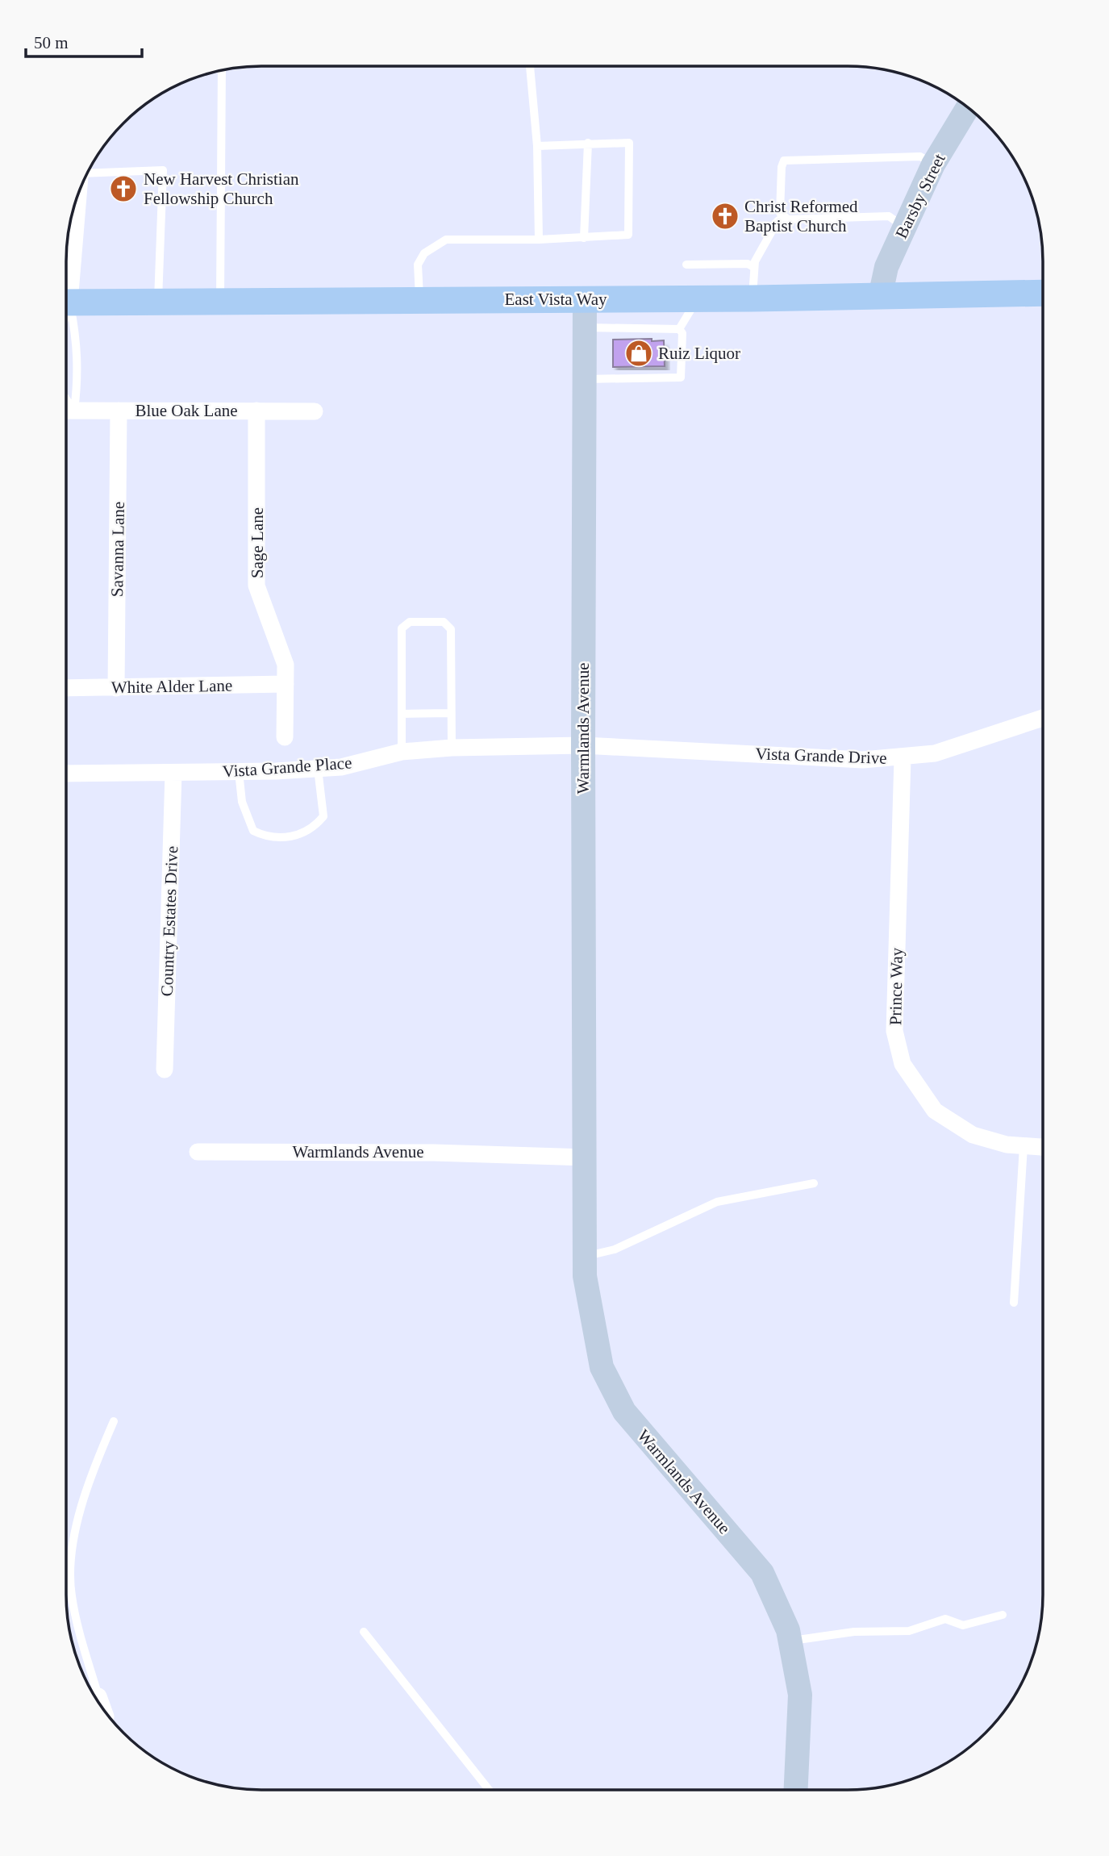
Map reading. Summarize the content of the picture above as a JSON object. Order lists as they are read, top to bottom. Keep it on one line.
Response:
{"streets":{"main road":["East Vista Way"],"street":["Barsby Street","Blue Oak Lane","Sage Lane","Savanna Lane","White Alder Lane","Warmlands Avenue","Vista Grande Drive","Vista Grande Place","Country Estates Drive","Prince Way"]},"crossings":[["Barsby Street","East Vista Way"],["East Vista Way","Warmlands Avenue"],["Blue Oak Lane","Sage Lane"],["Blue Oak Lane","Savanna Lane"],["Sage Lane","White Alder Lane"],["Savanna Lane","White Alder Lane"],["Warmlands Avenue","Vista Grande Drive"],["Warmlands Avenue","Vista Grande Place"],["Vista Grande Drive","Vista Grande Place"],["Vista Grande Drive","Prince Way"],["Vista Grande Place","Country Estates Drive"]],"places":{"church":["New Harvest Christian Fellowship Church","Christ Reformed Baptist Church"],"shop":["Ruiz Liquor"]},"scale_bar":"50 m"}
